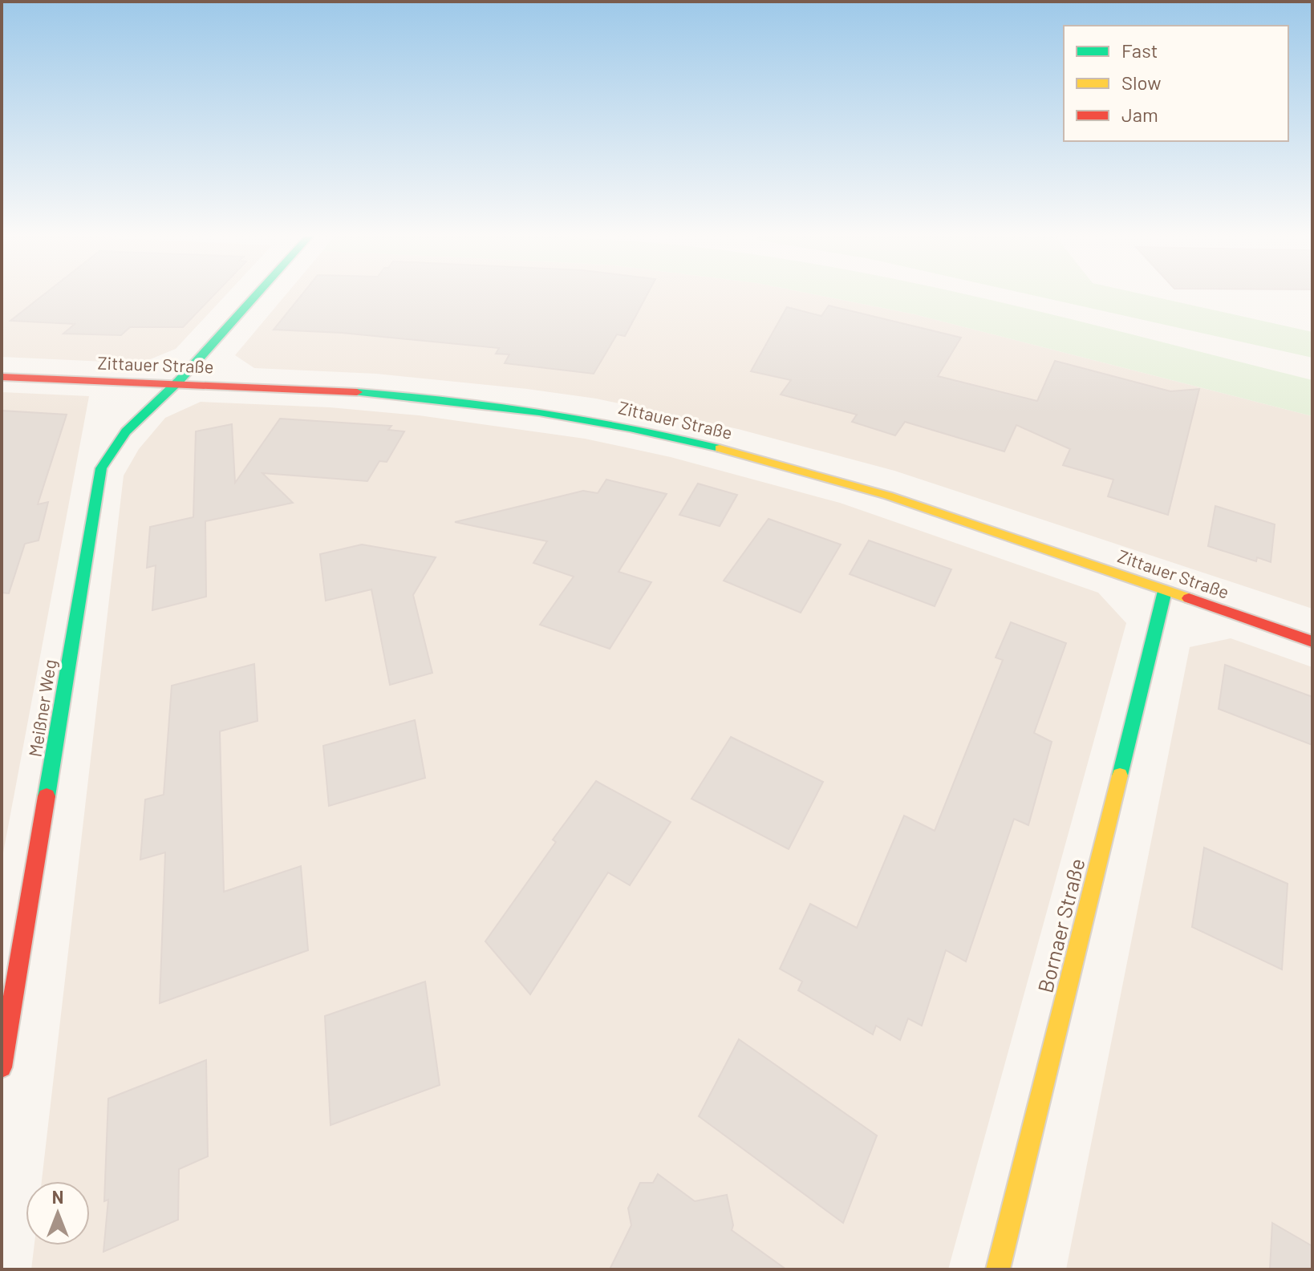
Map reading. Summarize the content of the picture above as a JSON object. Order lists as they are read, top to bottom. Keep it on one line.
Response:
{"streets":{"street":["Zittauer Straße","Meißner Weg","Bornaer Straße"]},"crossings":[["Zittauer Straße","Meißner Weg"],["Zittauer Straße","Bornaer Straße"]],"legend":["Fast","Slow","Jam"],"north":"top"}
